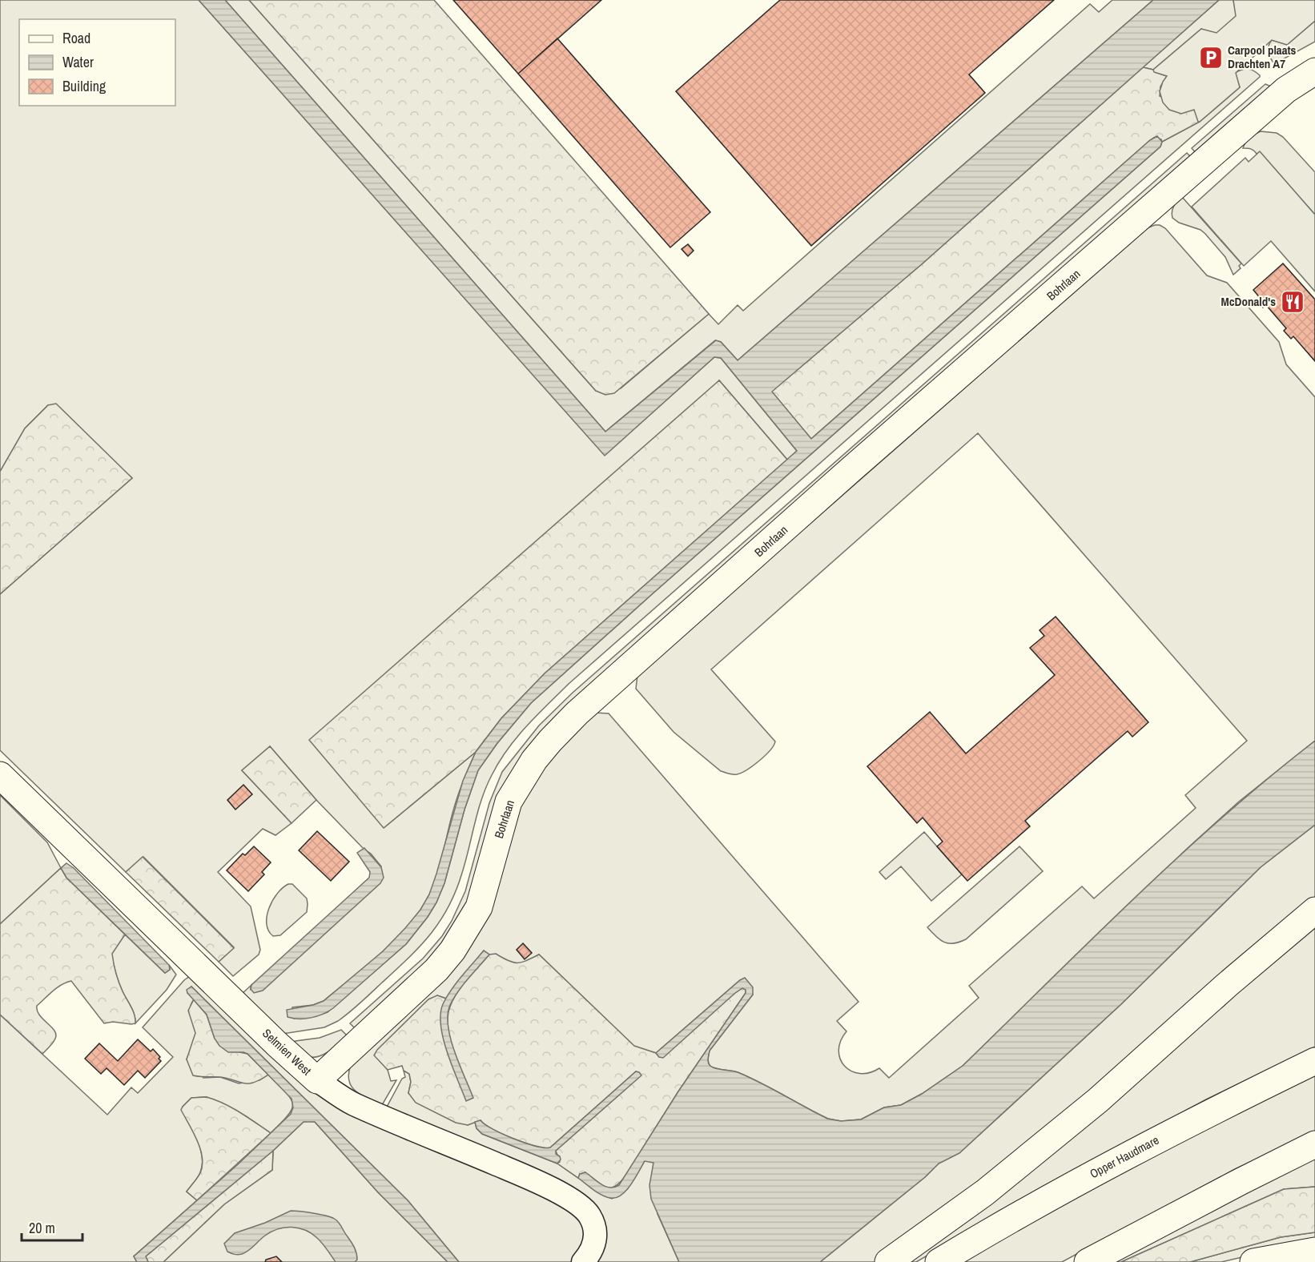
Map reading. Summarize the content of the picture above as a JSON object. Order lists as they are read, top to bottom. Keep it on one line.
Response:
{"streets":{"main road":["Bohrlaan","Selmien West","Opper Haudmare"]},"crossings":[["Bohrlaan","Selmien West"]],"places":{"parking":["Carpool plaats Drachten A7"],"restaurant":["McDonald's"]},"legend":["Road","Water","Building"],"scale_bar":"20 m"}
